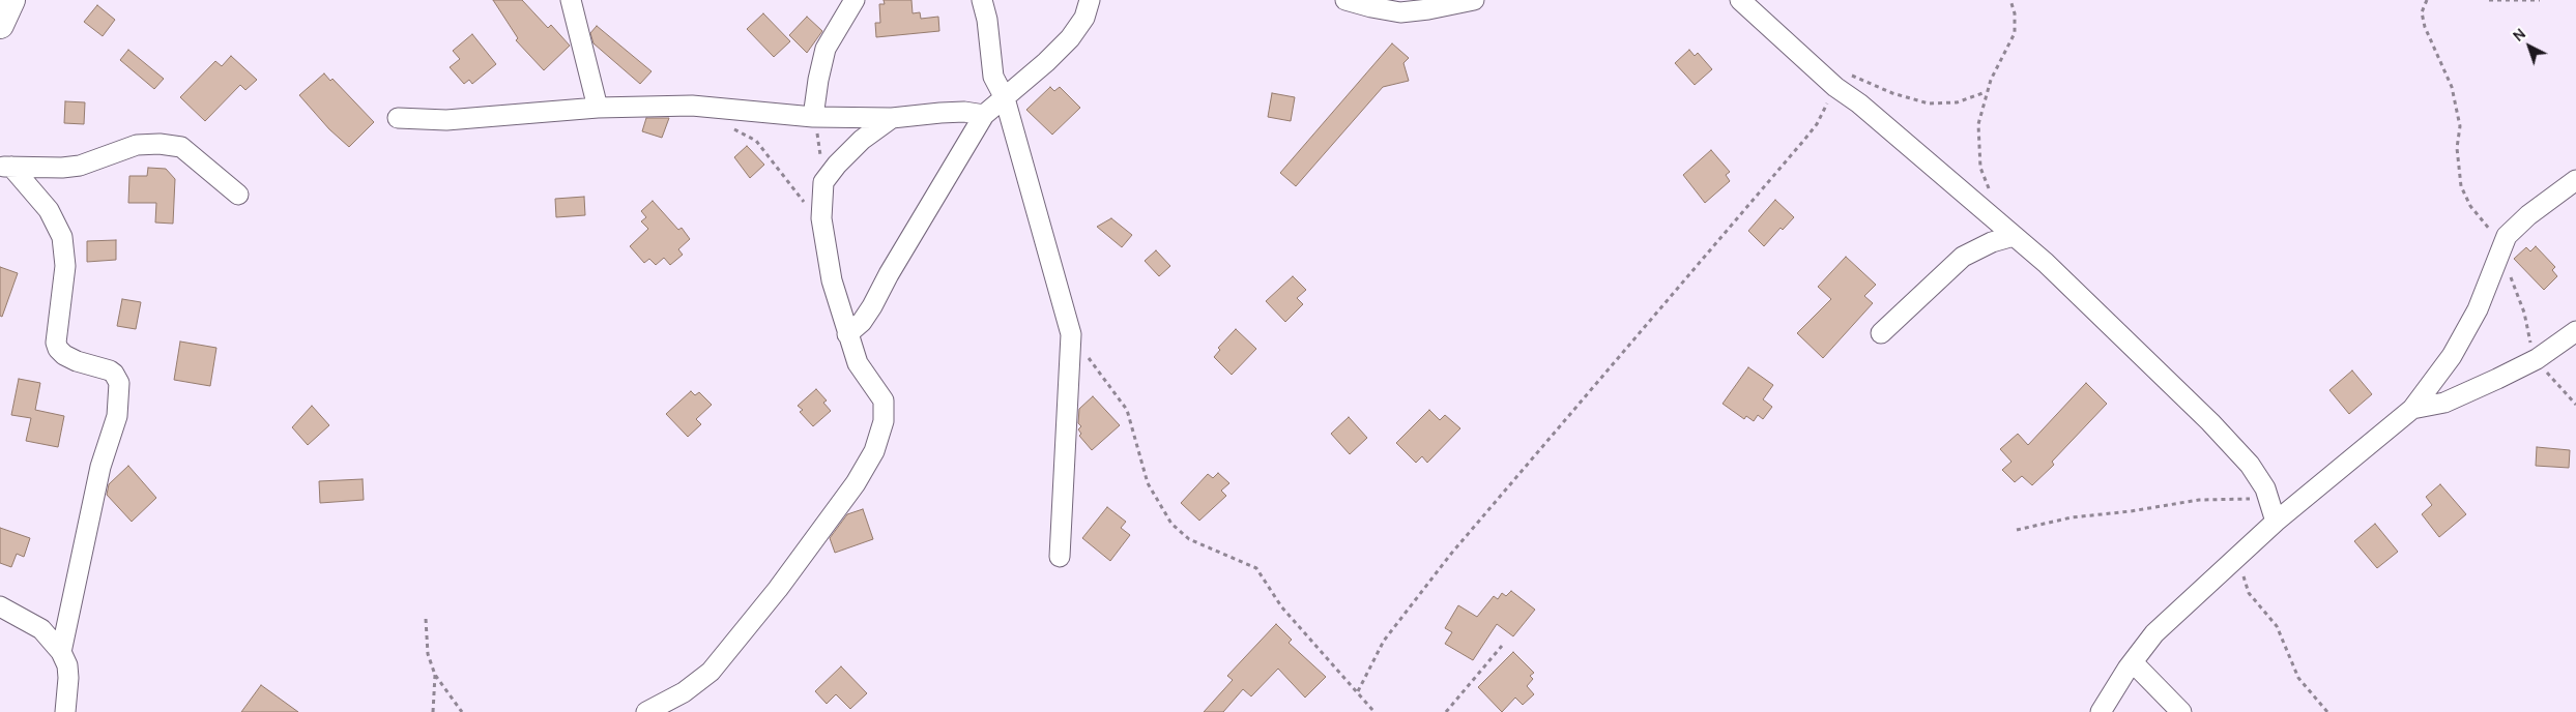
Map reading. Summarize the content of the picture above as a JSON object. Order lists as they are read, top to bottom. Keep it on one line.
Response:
{"north":"top left"}
